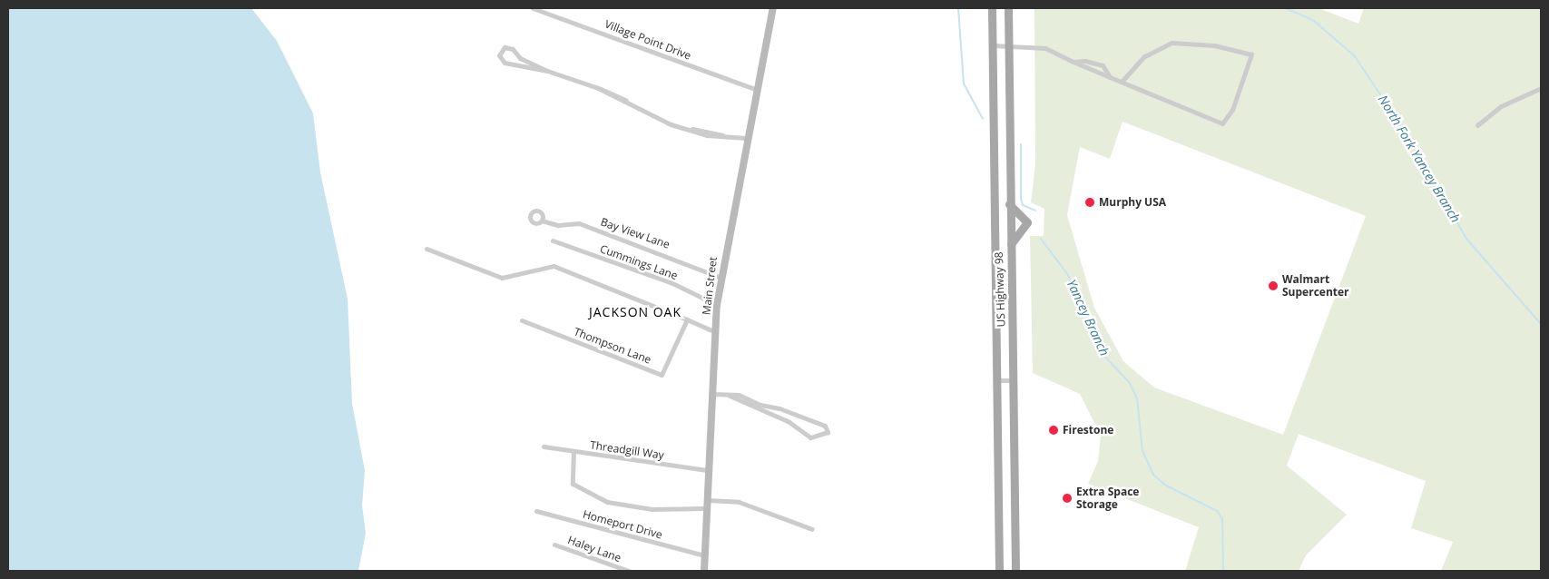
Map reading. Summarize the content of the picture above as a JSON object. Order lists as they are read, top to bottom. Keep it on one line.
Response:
{"streets":{"main road":["Main Street","US Highway 98"],"street":["Village Point Drive","Bay View Lane","Cummings Lane","Thompson Lane","Threadgill Way","Homeport Drive","Haley Lane"]},"crossings":[["Village Point Drive","Main Street"],["Bay View Lane","Main Street"],["Cummings Lane","Main Street"],["Main Street","Threadgill Way"],["Main Street","Homeport Drive"]],"districts":["JACKSON OAK"],"water":["North Fork Yancey Branch","Yancey Branch"],"places":["Murphy USA","Walmart Supercenter","Firestone","Extra Space Storage"]}
